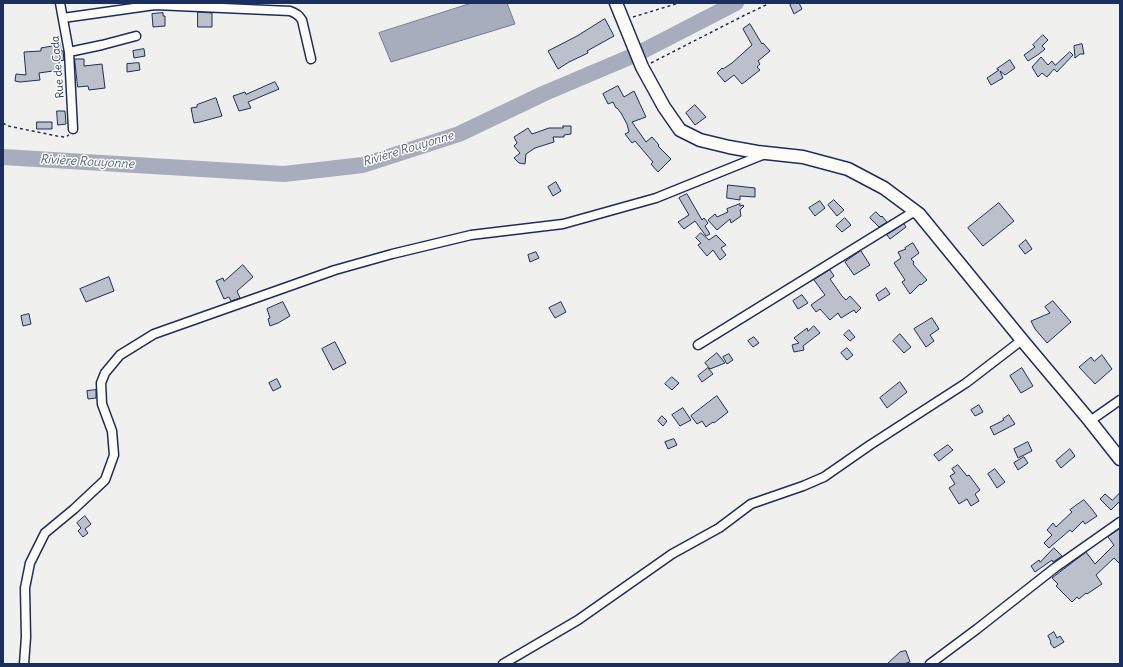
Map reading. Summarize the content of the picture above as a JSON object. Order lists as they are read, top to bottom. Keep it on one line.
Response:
{"streets":{"street":["Rue de Cada"]},"water":["Rivière Rouyonne"]}
